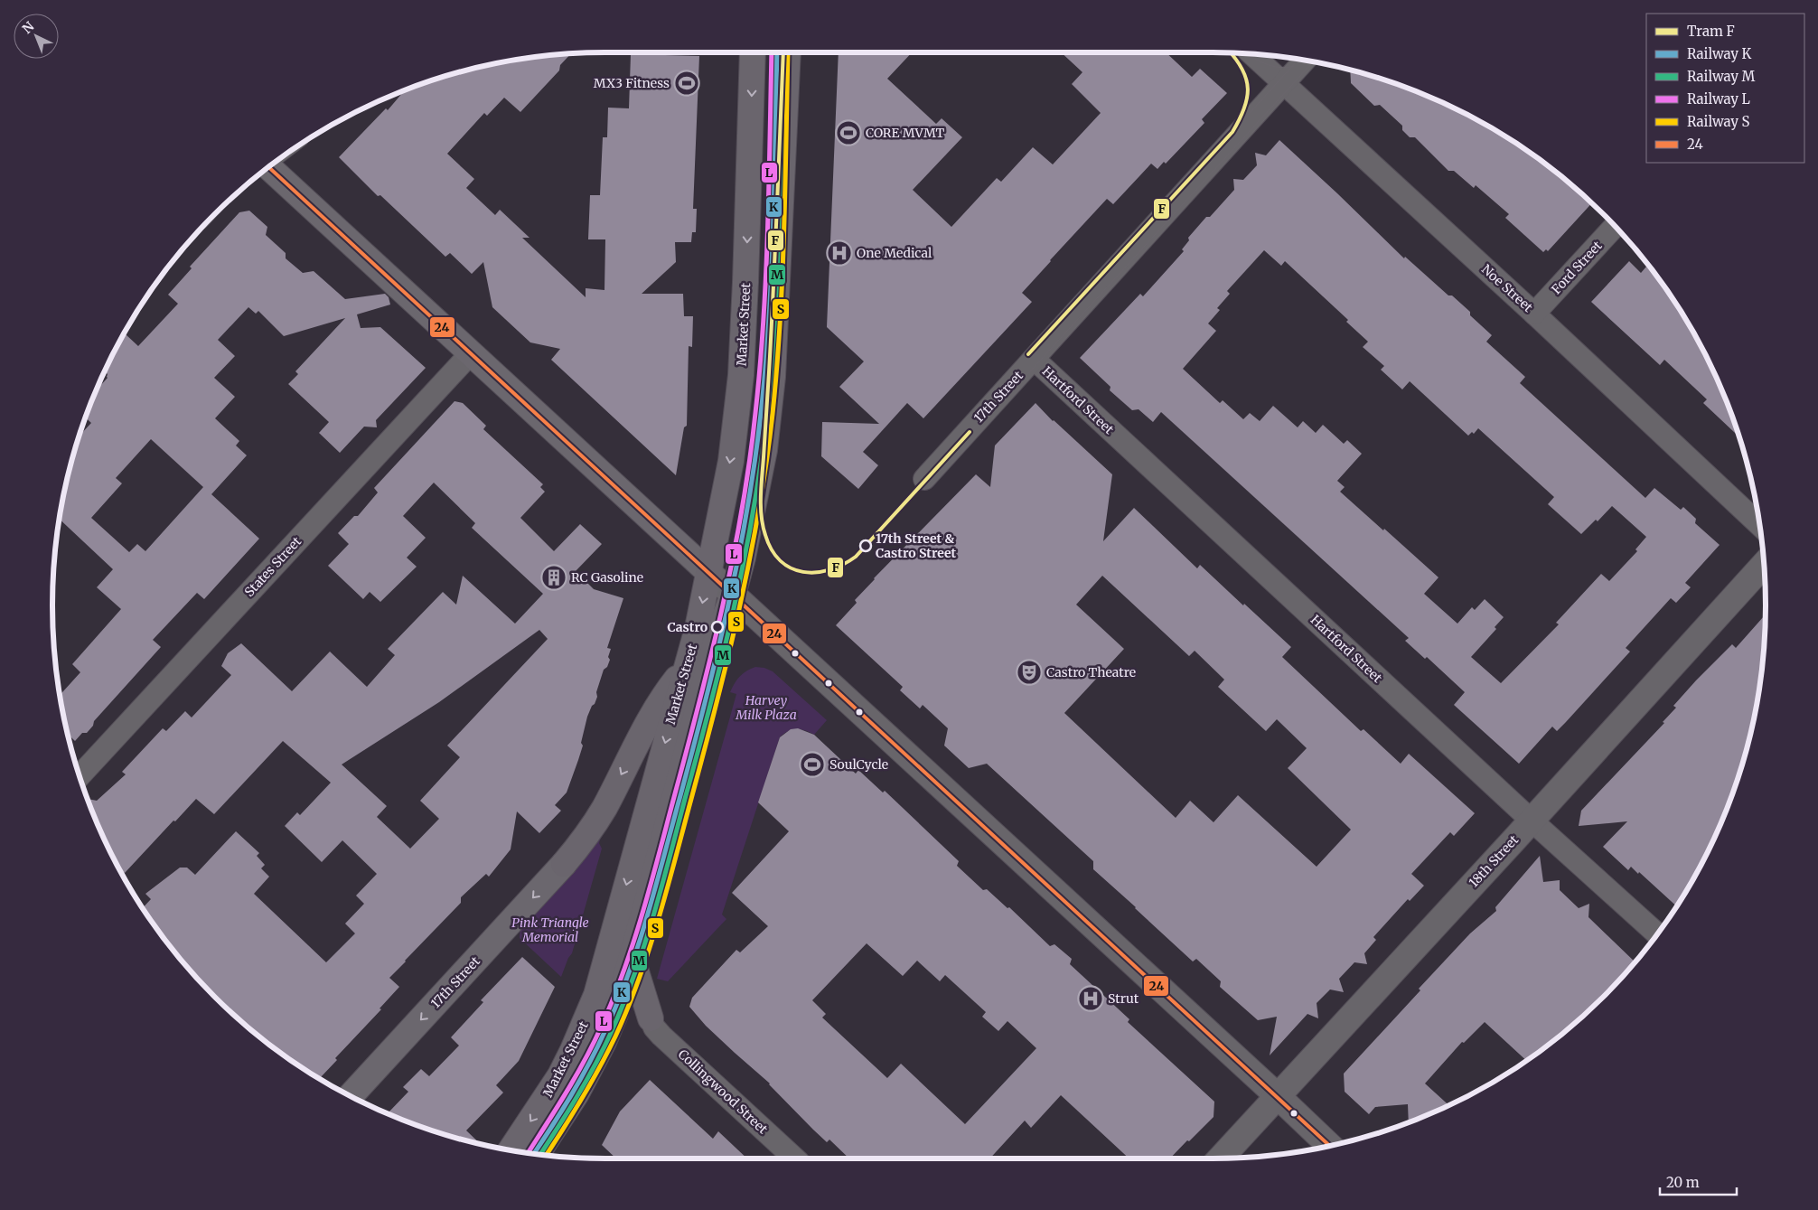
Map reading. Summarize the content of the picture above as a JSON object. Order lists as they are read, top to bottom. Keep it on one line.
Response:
{"streets":{"main road":["Market Street","17th Street"],"street":["Ford Street","Noe Street","Hartford Street","States Street","18th Street","Collingwood Street"]},"crossings":[["Ford Street","Noe Street"],["Noe Street","17th Street"],["Market Street","17th Street"],["17th Street","Hartford Street"],["Hartford Street","18th Street"]],"one_way":["17th Street"],"parks":["Harvey Milk Plaza","Pink Triangle Memorial"],"places":{"sports":["MX3 Fitness","CORE MVMT","SoulCycle"],"hospital":["One Medical","Strut"],"other":["17th Street & Castro Street","Castro"],"building":["RC Gasoline"],"theatre":["Castro Theatre"]},"lines":["tram line F","rail line K","rail line M","rail line L","rail line S","transit line 24"],"legend":["Tram F","Railway K","Railway M","Railway L","Railway S","24"],"scale_bar":"20 m","north":"top left"}
